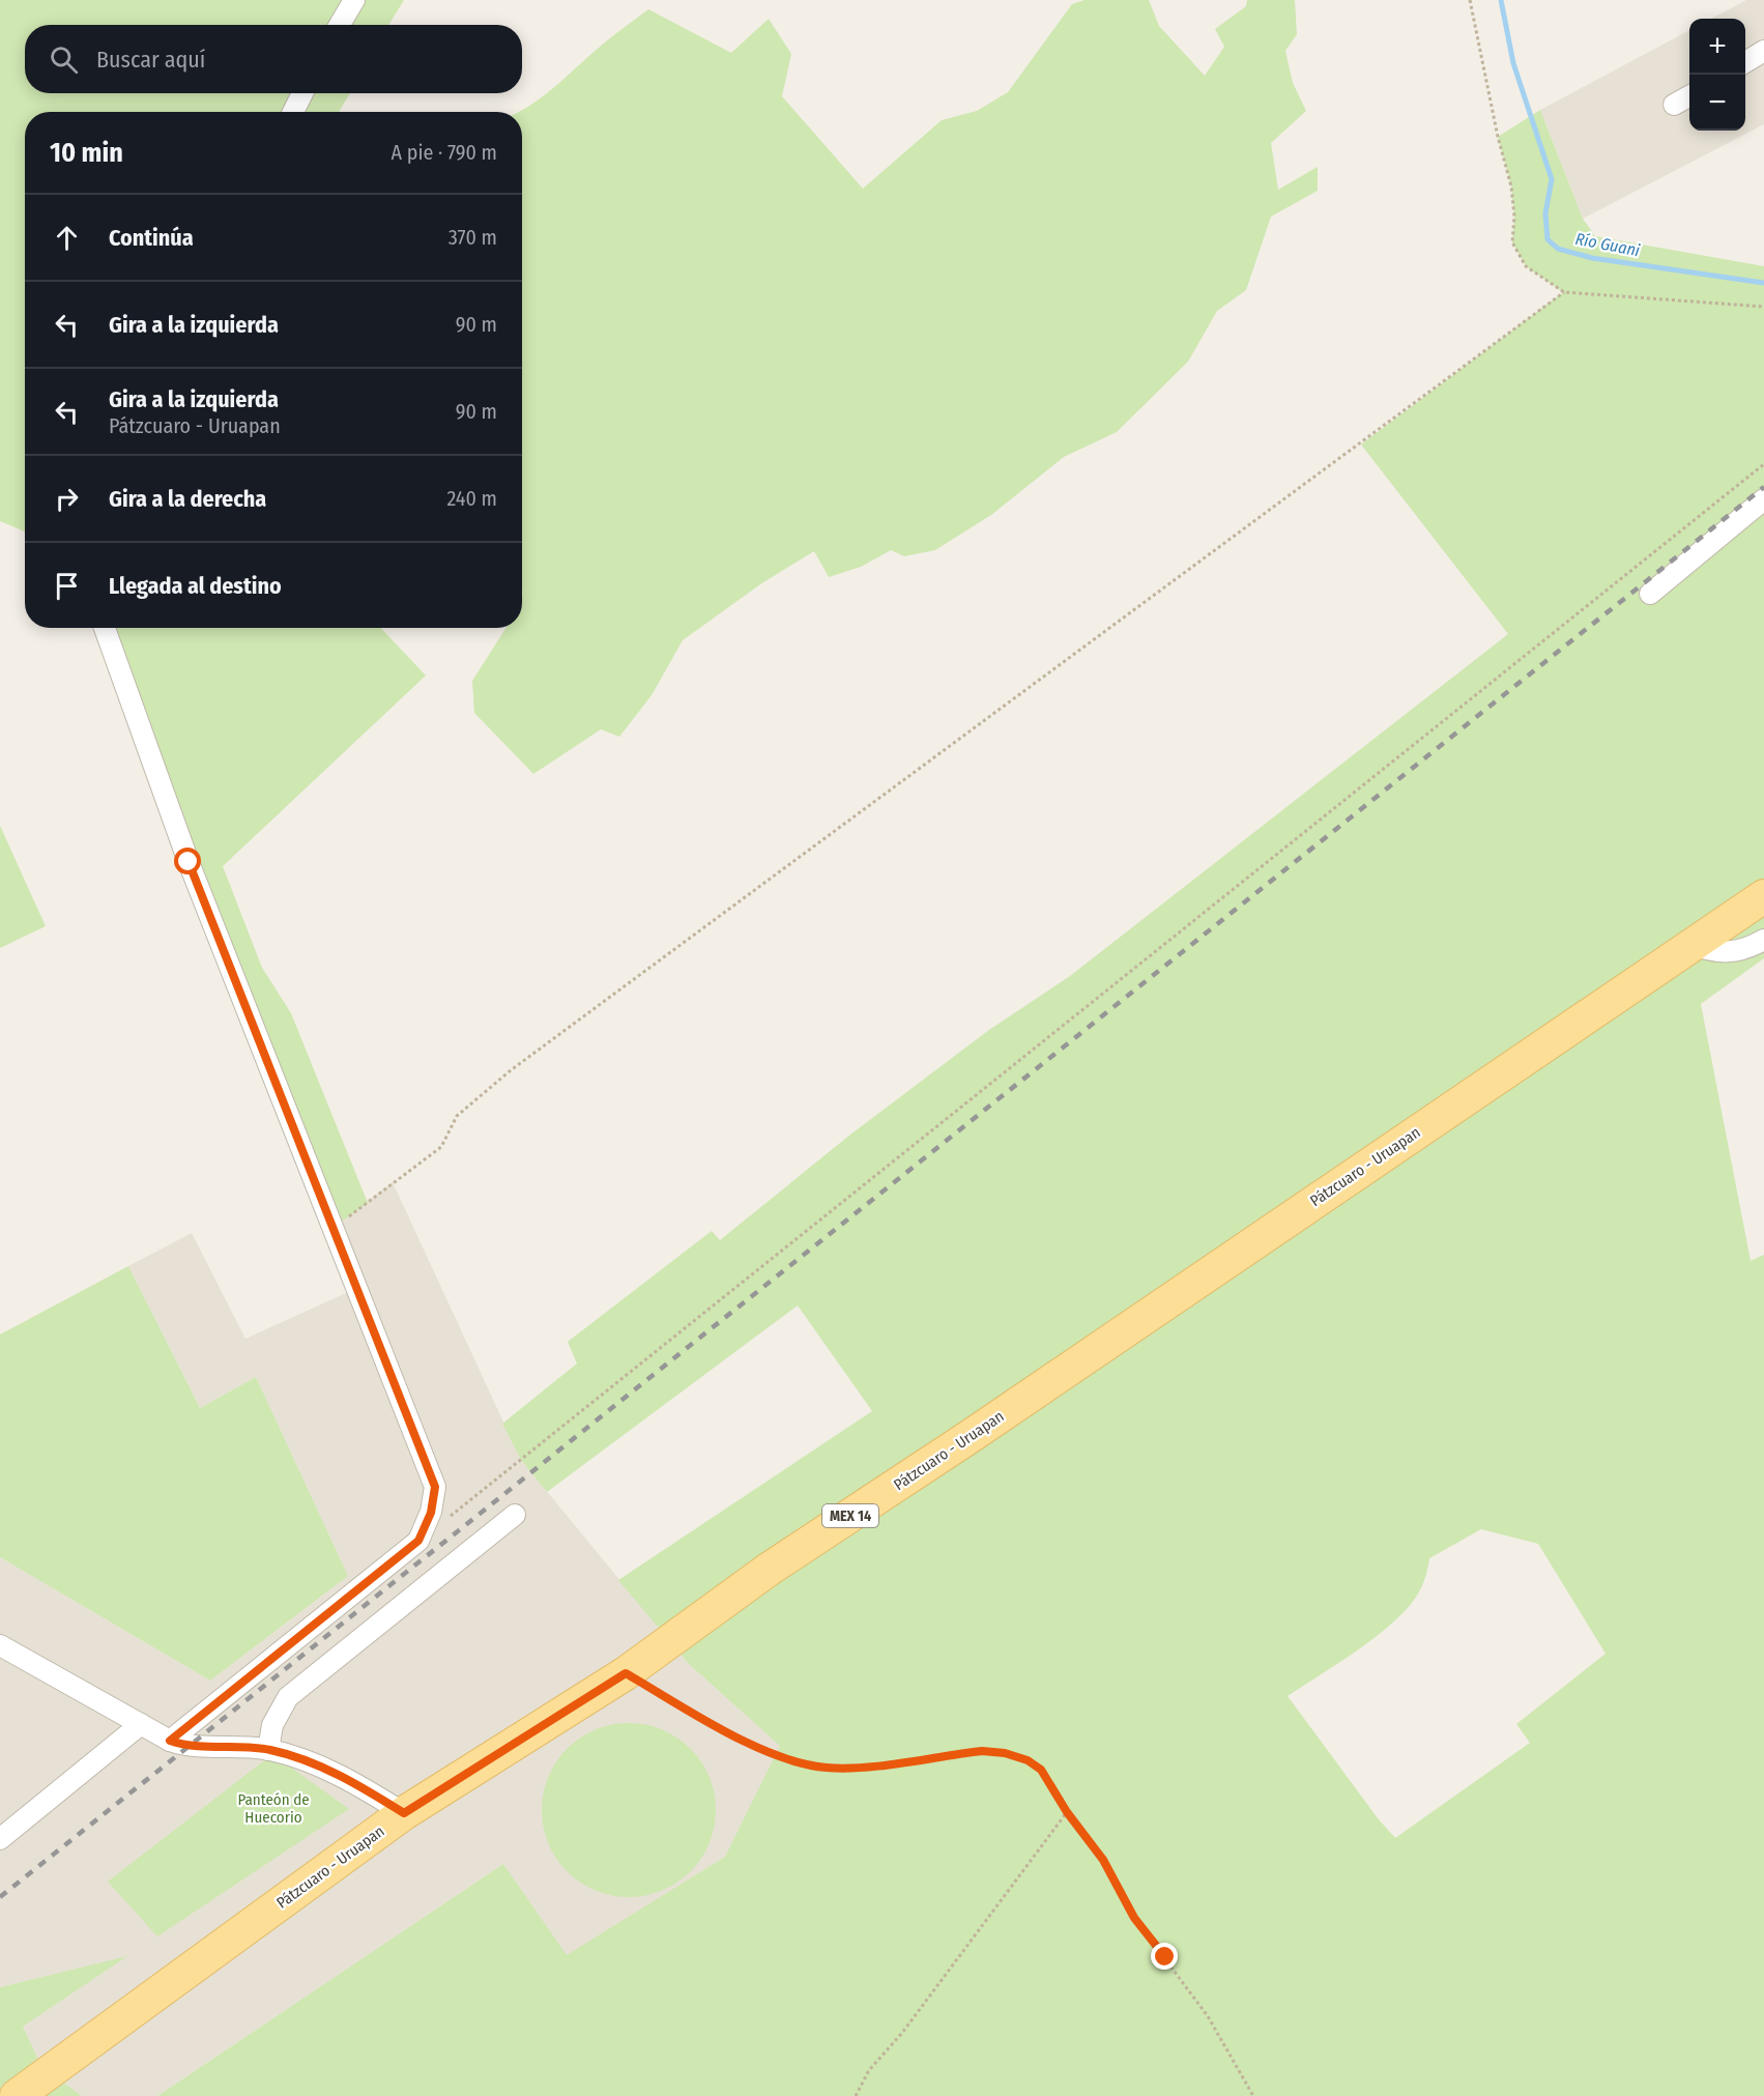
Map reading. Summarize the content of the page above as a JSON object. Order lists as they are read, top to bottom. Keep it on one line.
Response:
{"streets":{"main road":["Pátzcuaro - Uruapan","MEX 14"]},"water":["Río Guani"],"parks":["Panteón de Huecorio"],"page":{"map_buttons":["+","−"],"search":"Buscar aquí","heading":["10 min","A pie · 790 m"],"list":[["Continúa","370 m"],["Gira a la izquierda","90 m"],["Gira a la izquierda","Pátzcuaro - Uruapan","90 m"],["Gira a la derecha","240 m"],"Llegada al destino"]}}
